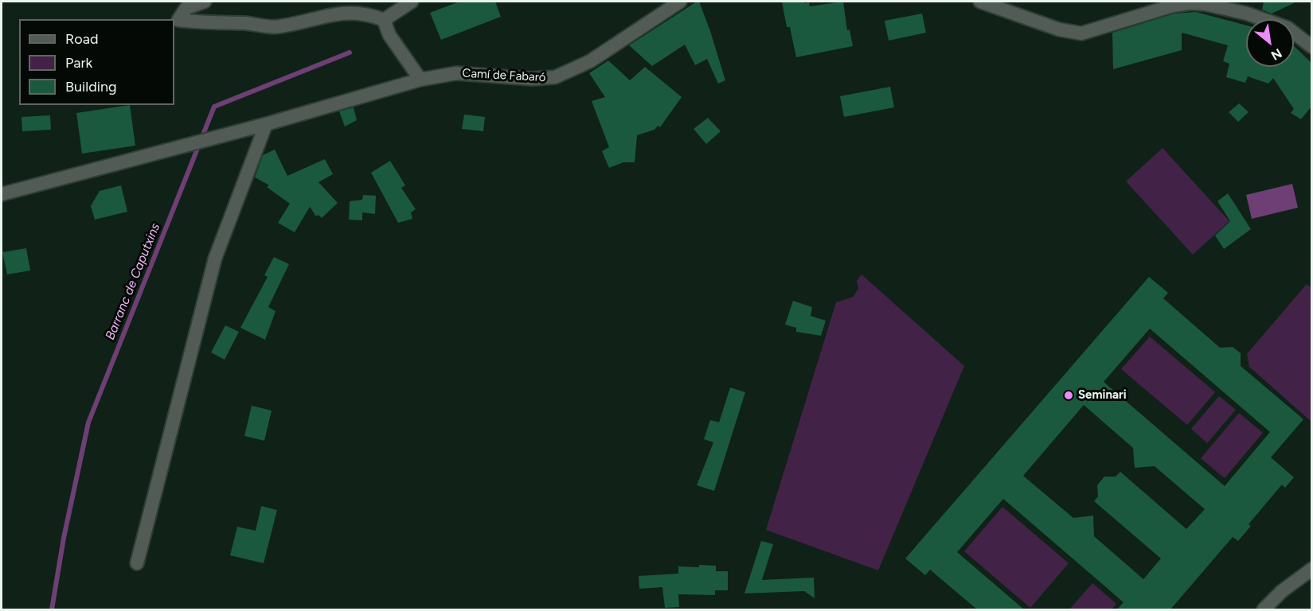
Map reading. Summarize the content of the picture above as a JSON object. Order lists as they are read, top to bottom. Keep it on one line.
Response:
{"streets":{"street":["Camí de Fabaró"]},"water":["Barranc de Caputxins"],"places":["Seminari"],"legend":["Road","Park","Building"],"north":"bottom right"}
